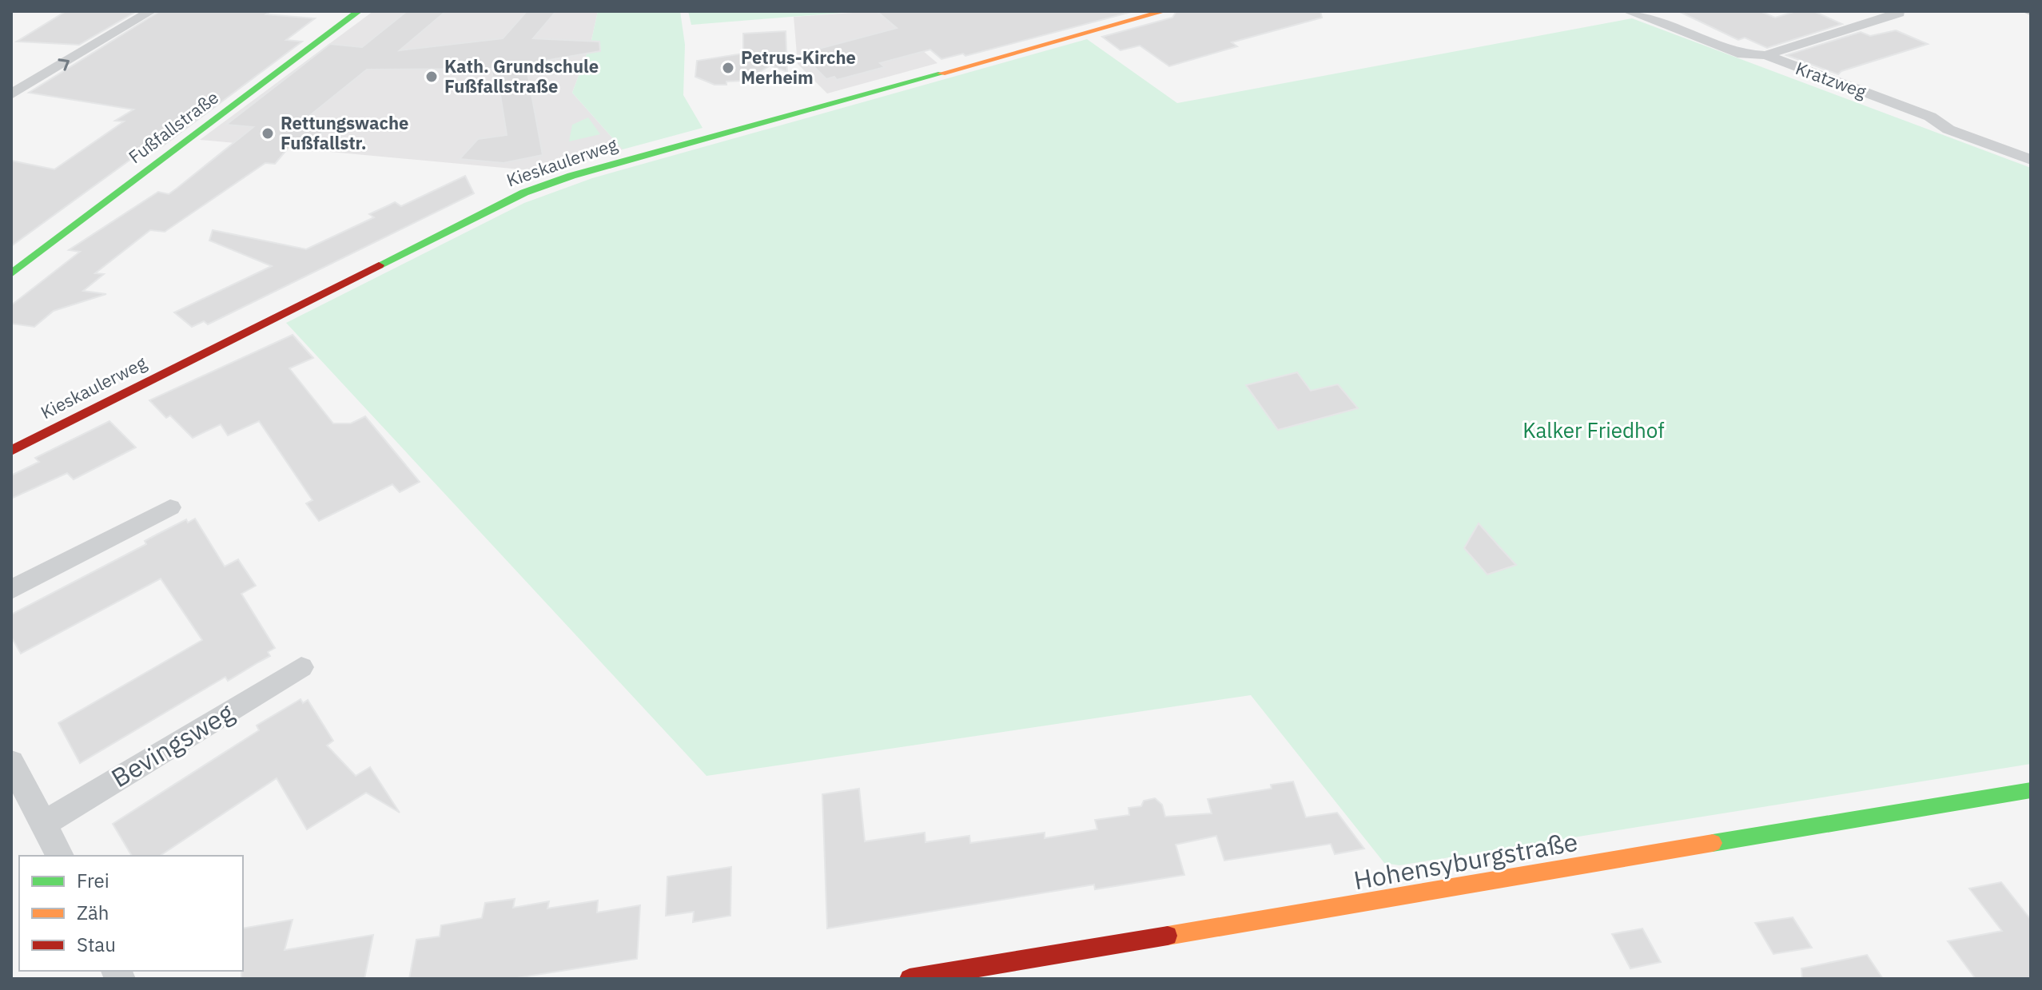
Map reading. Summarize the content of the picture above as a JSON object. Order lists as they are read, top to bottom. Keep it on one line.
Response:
{"streets":{"street":["Kratzweg","Fußfallstraße","Kieskaulerweg","Bevingsweg","Hohensyburgstraße"]},"parks":["Kalker Friedhof"],"places":["Petrus-Kirche Merheim","Kath. Grundschule Fußfallstraße","Rettungswache Fußfallstr."],"legend":["Frei","Zäh","Stau"]}
